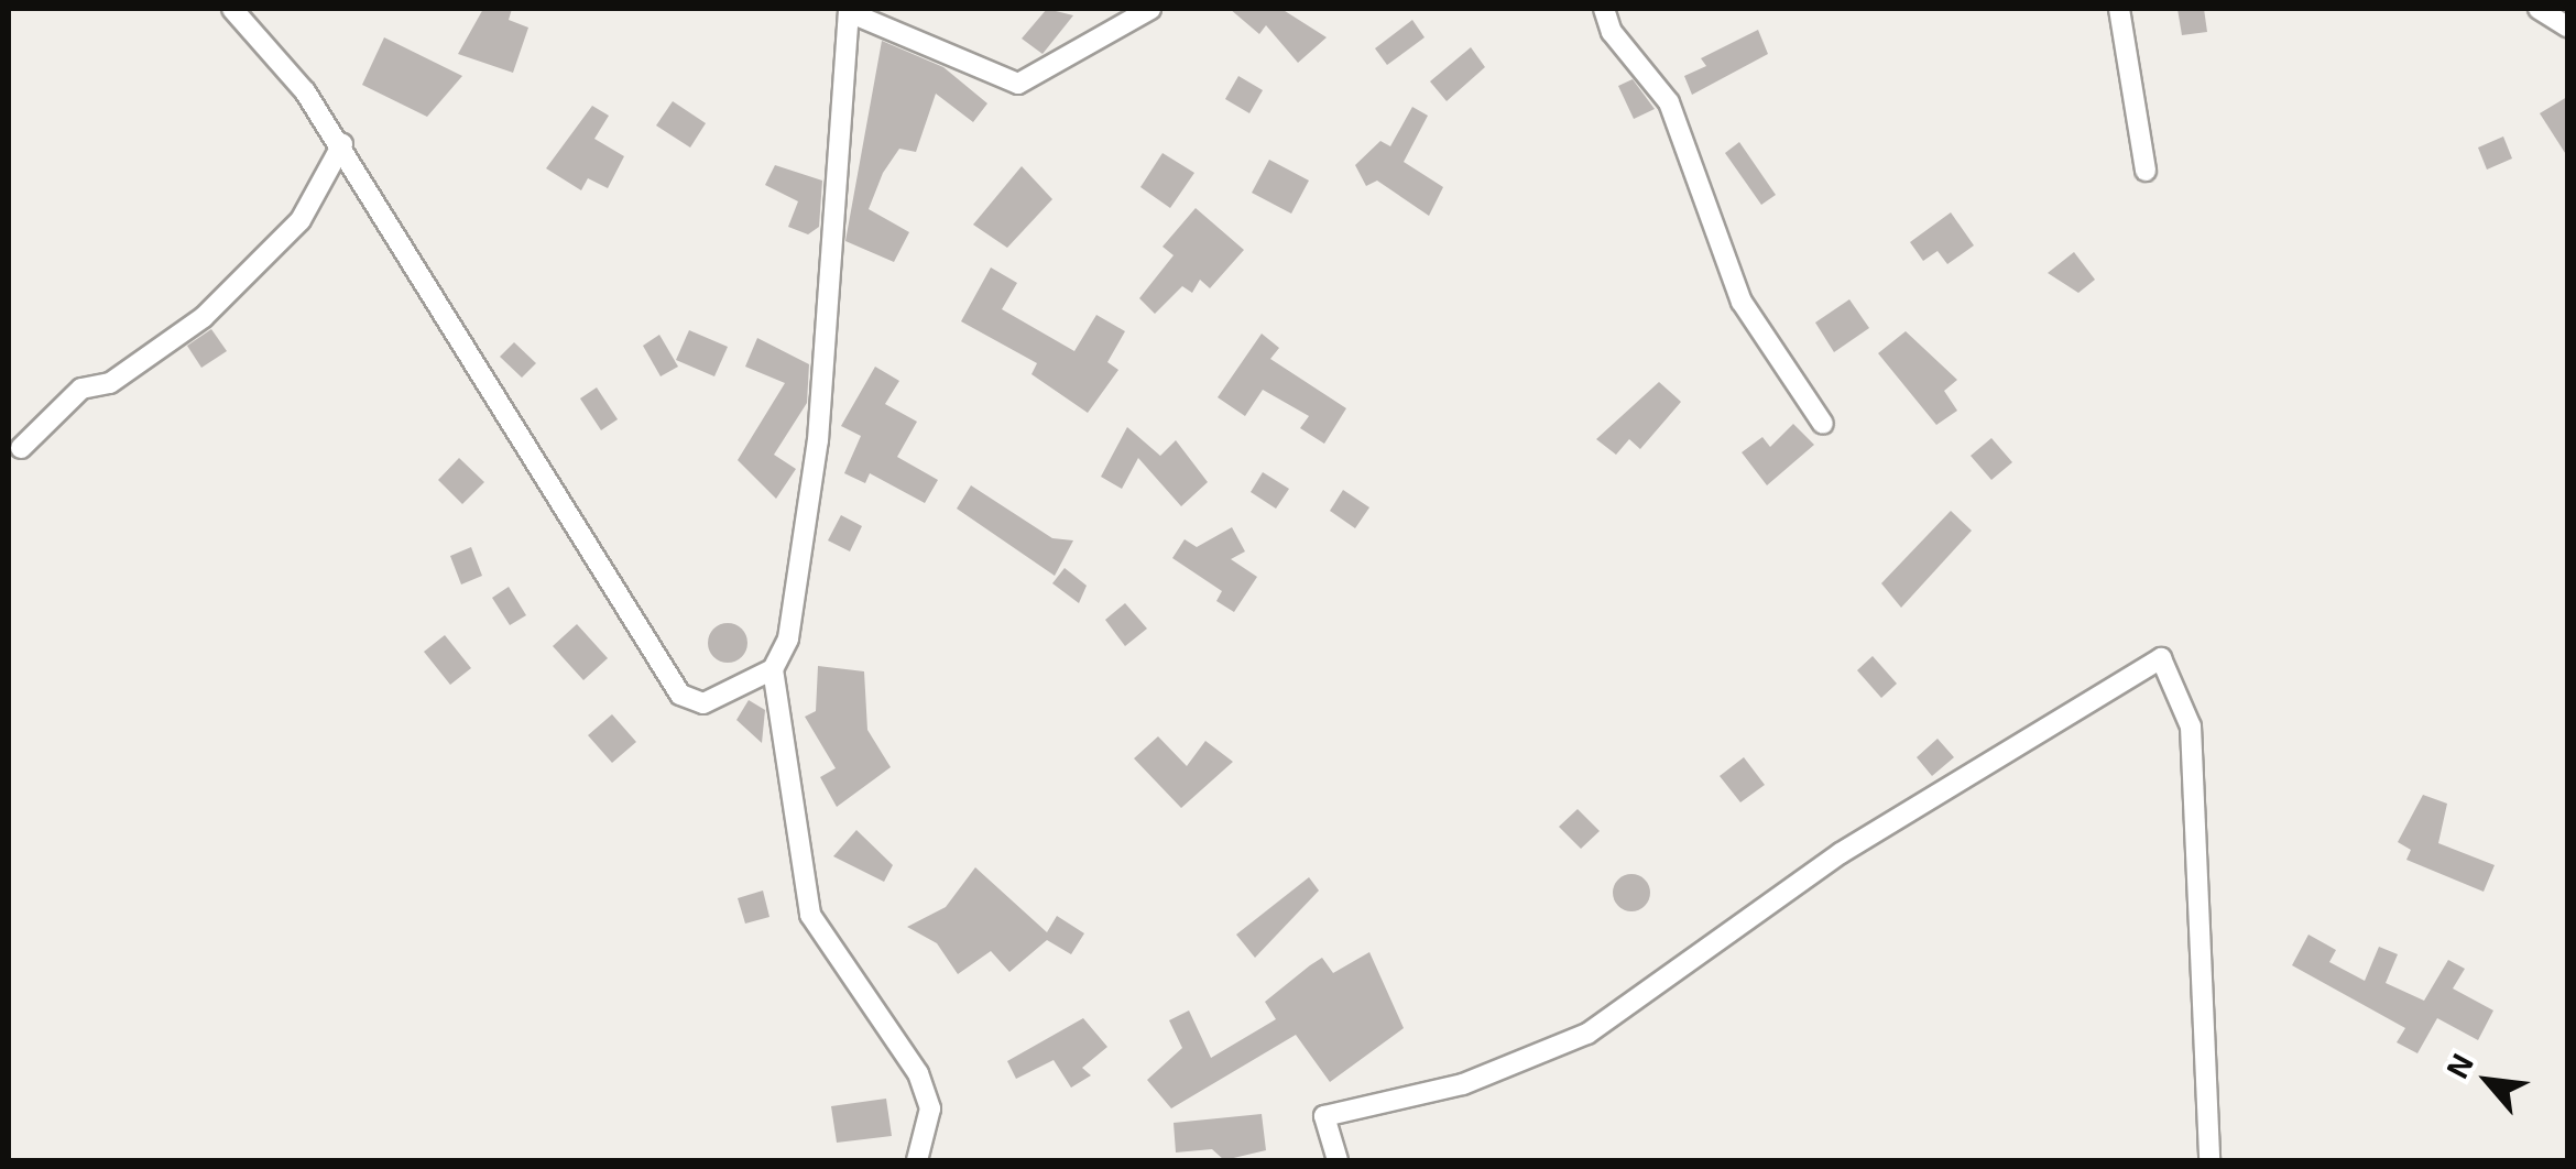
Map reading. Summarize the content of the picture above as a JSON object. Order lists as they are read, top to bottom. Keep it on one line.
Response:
{"north":"top left"}
